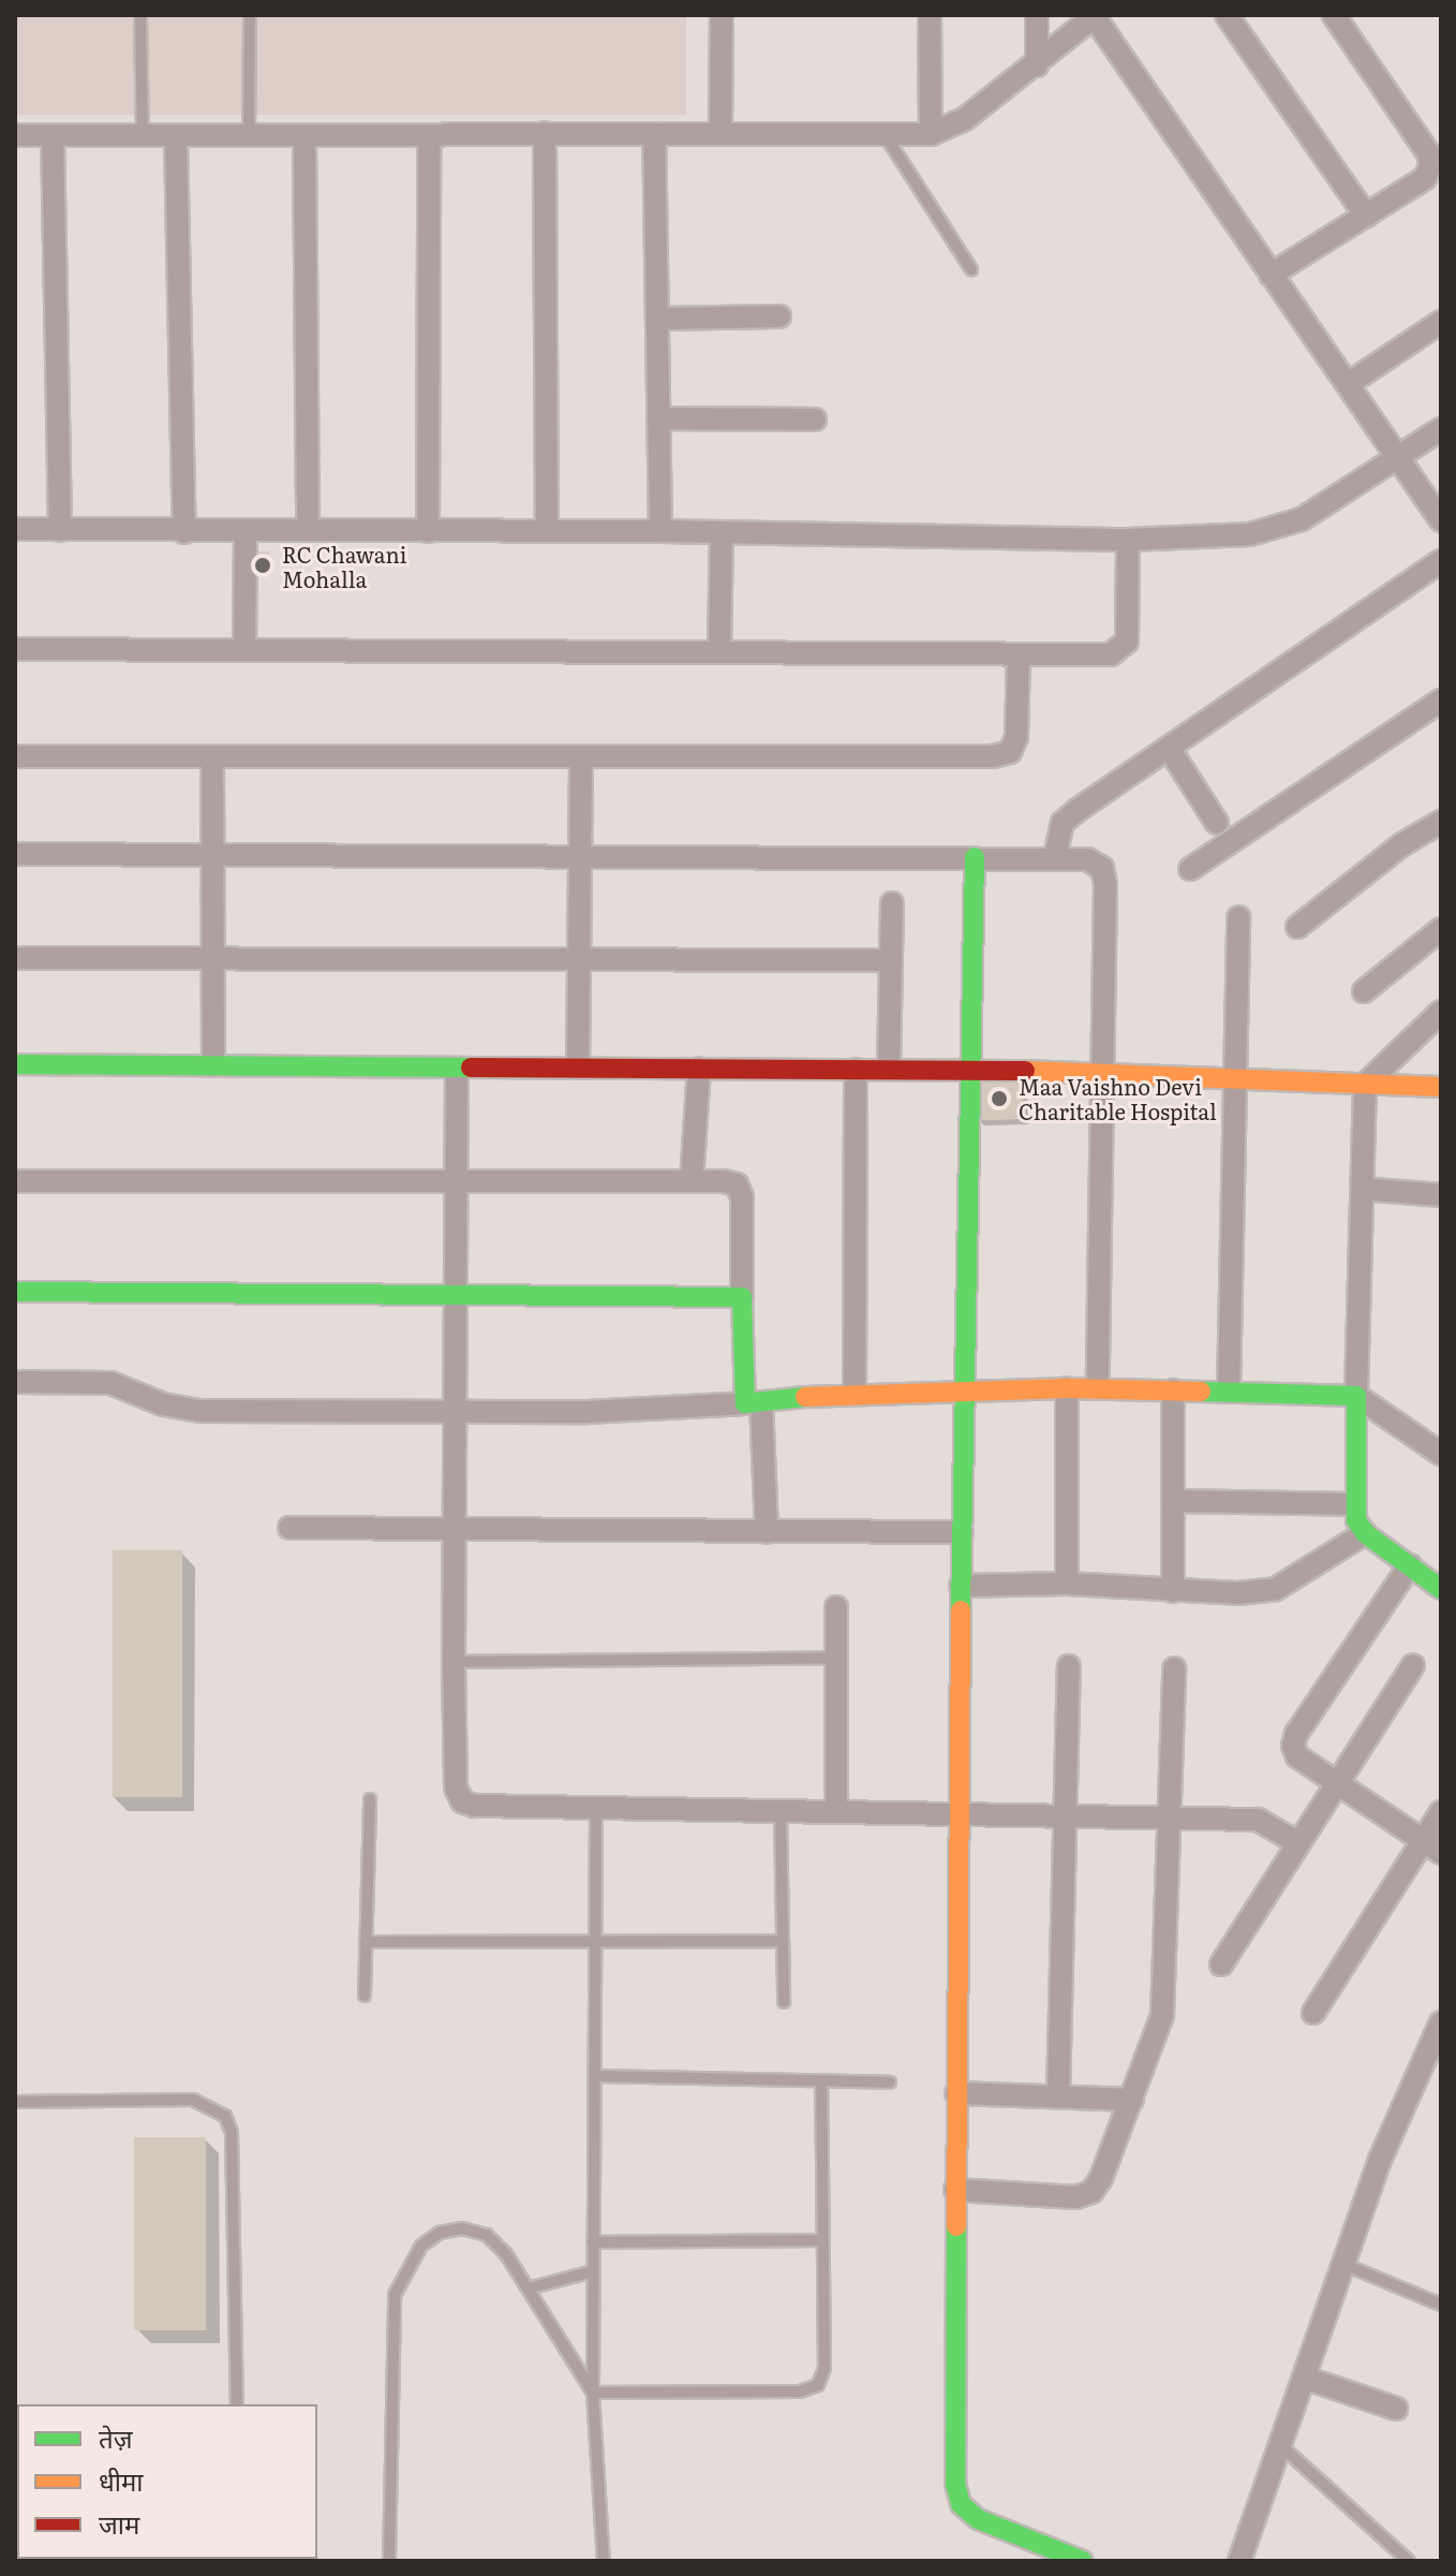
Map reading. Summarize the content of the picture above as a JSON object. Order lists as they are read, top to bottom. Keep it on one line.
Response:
{"places":["RC Chawani Mohalla","Maa Vaishno Devi Charitable Hospital"],"legend":["तेज़","धीमा","जाम"]}
